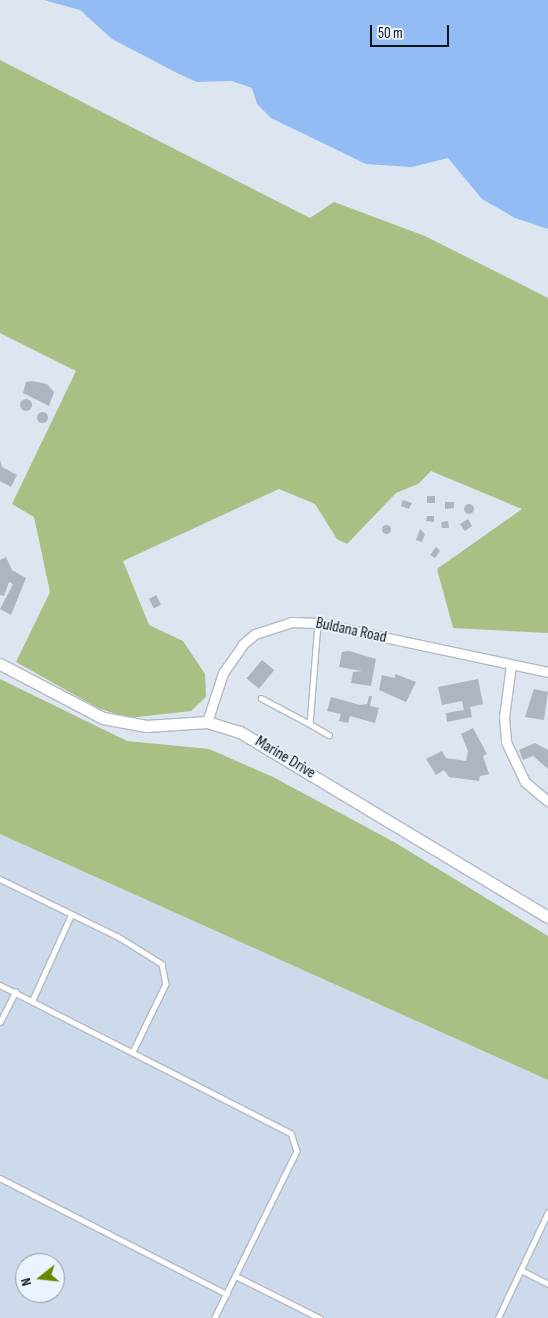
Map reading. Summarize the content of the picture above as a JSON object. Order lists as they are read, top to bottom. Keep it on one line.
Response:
{"streets":{"street":["Buldana Road","Marine Drive"]},"crossings":[["Buldana Road","Marine Drive"]],"scale_bar":"50 m","north":"left"}
